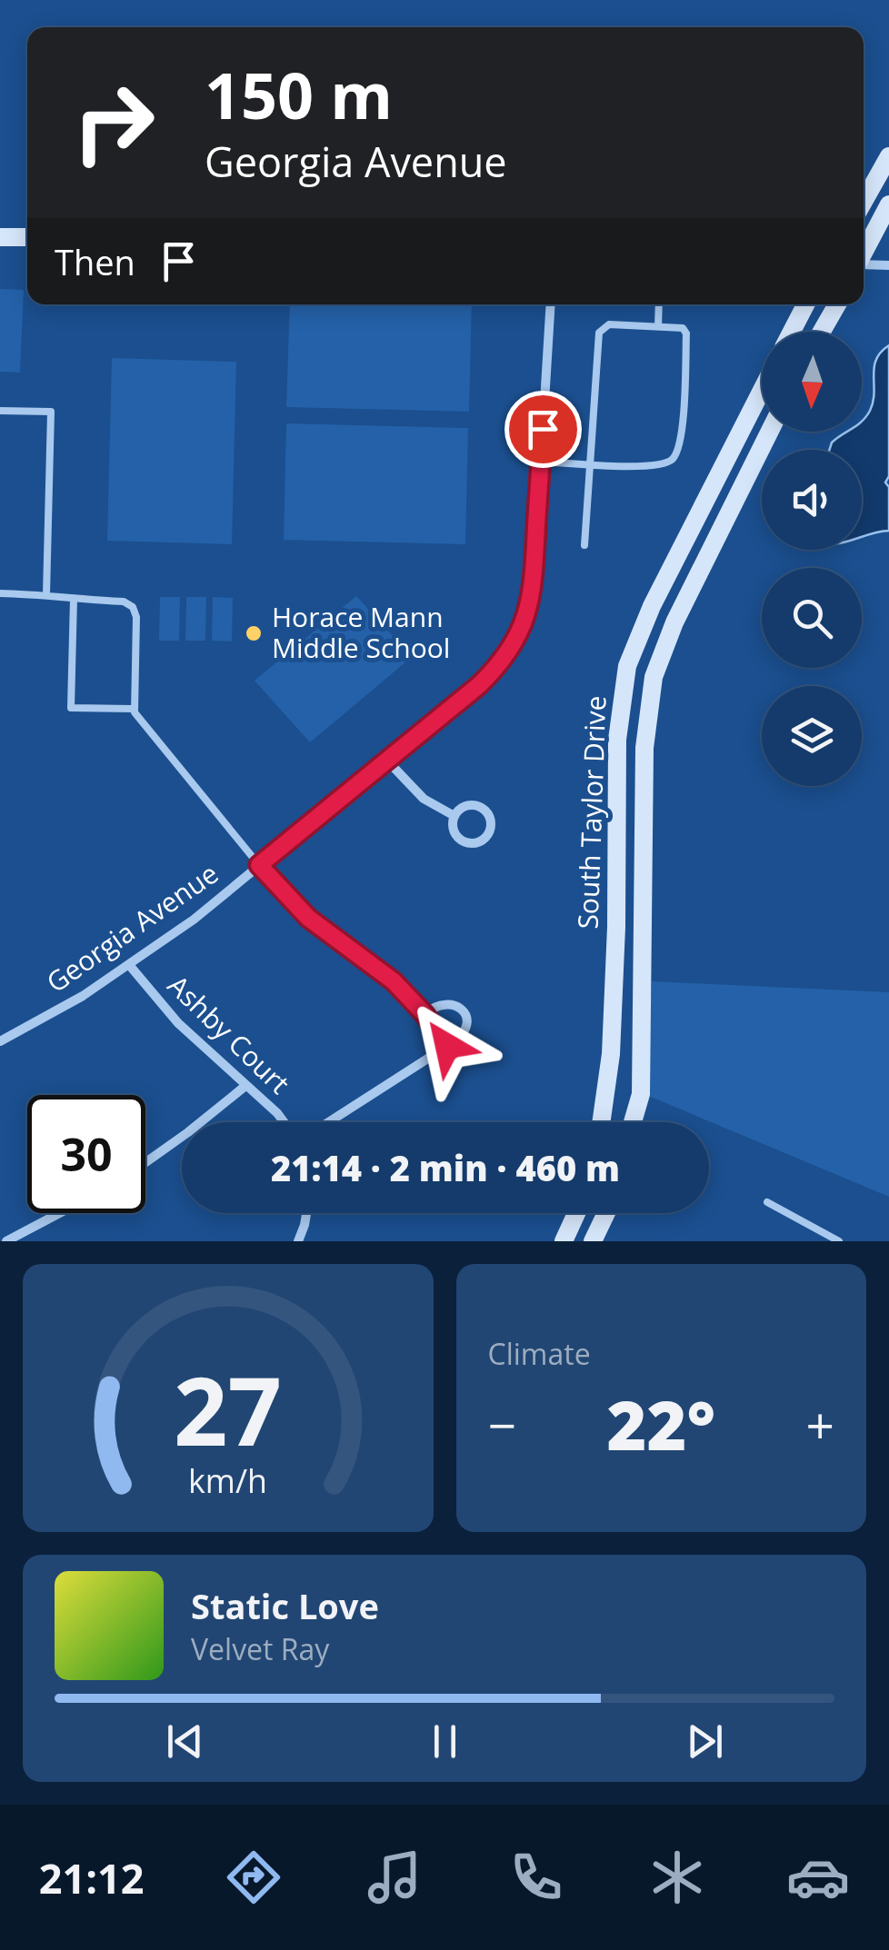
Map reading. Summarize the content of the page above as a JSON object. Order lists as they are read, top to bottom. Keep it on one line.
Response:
{"streets":{"main road":["South Taylor Drive"],"street":["Georgia Avenue","Ashby Court"]},"crossings":[["Georgia Avenue","Ashby Court"]],"places":["Horace Mann Middle School"],"north":"bottom","page":{"turn":["150 m","Georgia Avenue"],"then":"Then","limit":"30","trip":"21:14 · 2 min · 460 m","tile":"Climate","heat":["−","22°","+"],"song":["Static Love","Velvet Ray"],"tabs":"21:12","gauge":["27","km/h"]}}
